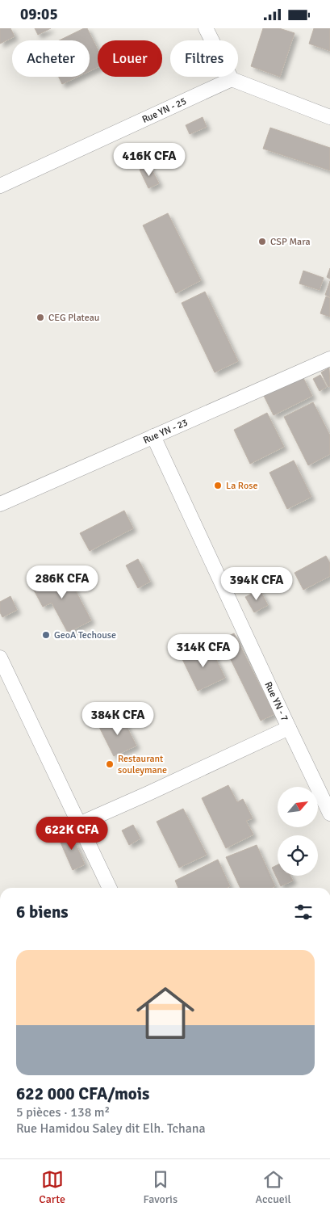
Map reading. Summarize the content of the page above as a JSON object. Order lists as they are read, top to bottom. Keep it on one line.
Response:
{"streets":{"street":["Rue YN - 25","Rue YN - 23","Rue YN - 7"]},"crossings":[["Rue YN - 23","Rue YN - 7"]],"places":["CSP Mara","CEG Plateau","La Rose","GeoA Techouse","Restaurant souleymane"],"north":"top right","page":{"status":"09:05","chip":["Acheter","Louer","Filtres"],"price":["416K CFA","286K CFA","394K CFA","314K CFA","384K CFA","622K CFA"],"heading":"6 biens","list":[{"name":"622 000 CFA/mois","note":"5 pièces · 138 m² · Rue Hamidou Saley dit Elh. Tchana"}],"tabs":["Carte","Favoris","Accueil"]}}
